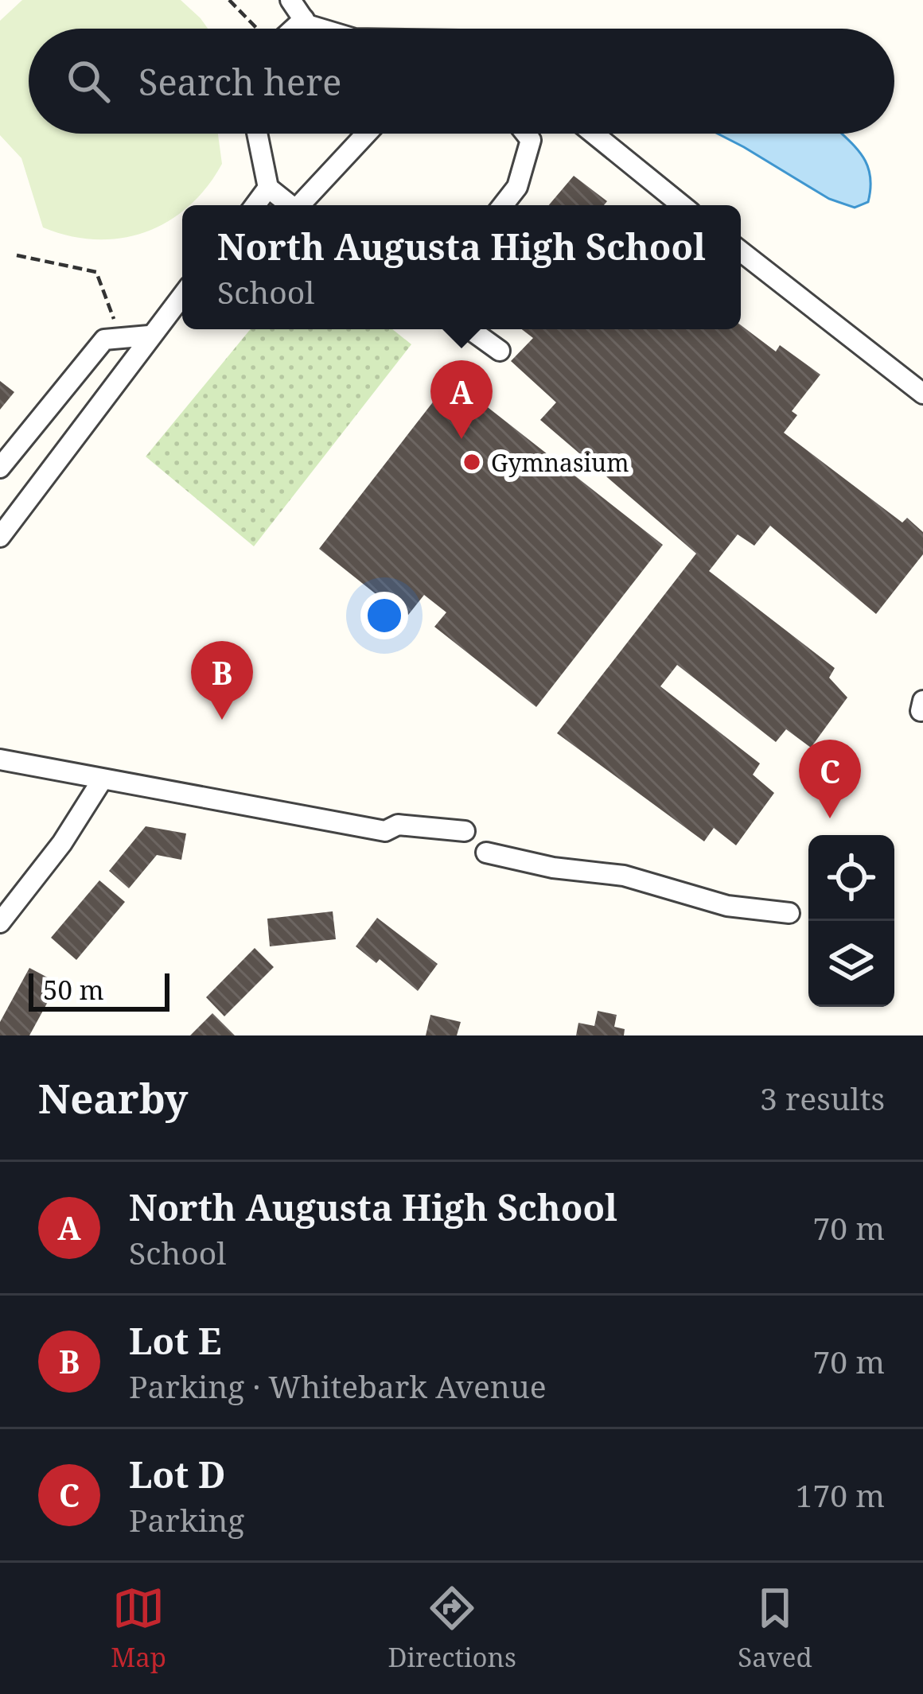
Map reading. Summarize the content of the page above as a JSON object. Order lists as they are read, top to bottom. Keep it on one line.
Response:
{"places":["Gymnasium"],"scale_bar":"50 m","page":{"search":"Search here","popup":["North Augusta High School","School"],"pins":["A","B","C"],"scale":"50 m","heading":["Nearby","3 results"],"list":[{"mark":"A","name":"North Augusta High School","note":"School","value":"70 m"},{"mark":"B","name":"Lot E","note":"Parking · Whitebark Avenue","value":"70 m"},{"mark":"C","name":"Lot D","note":"Parking","value":"170 m"}],"nav":["Map","Directions","Saved"]}}
